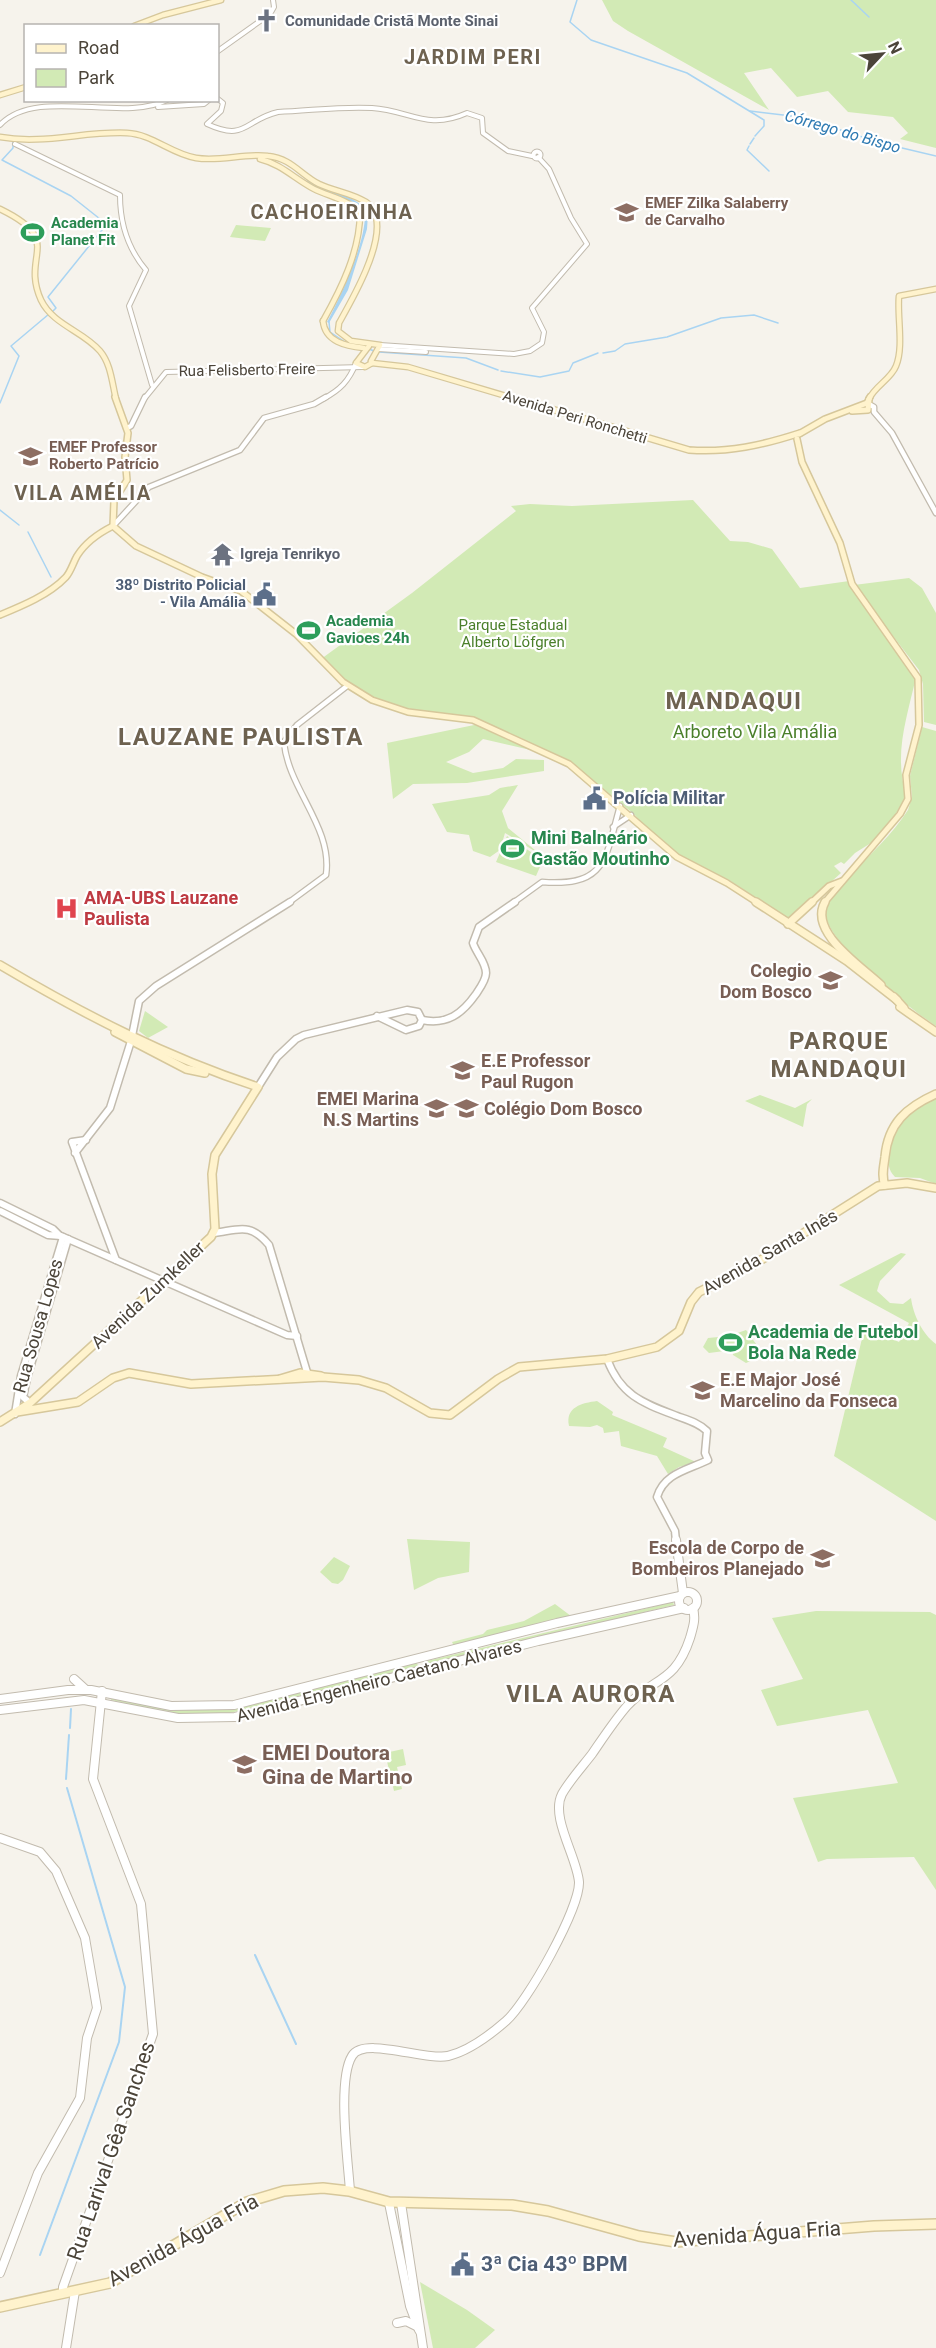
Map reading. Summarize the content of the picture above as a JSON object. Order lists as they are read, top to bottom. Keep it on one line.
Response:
{"streets":{"main road":["Avenida Peri Ronchetti","Avenida Santa Inês","Avenida Zumkeller","Avenida Água Fria"],"street":["Rua Felisberto Freire","Rua Sousa Lopes","Avenida Engenheiro Caetano Alvares","Rua Larival Gêa Sanches"]},"crossings":[["Rua Felisberto Freire","Avenida Peri Ronchetti"],["Avenida Santa Inês","Avenida Zumkeller"],["Avenida Santa Inês","Rua Sousa Lopes"],["Avenida Zumkeller","Rua Sousa Lopes"],["Avenida Engenheiro Caetano Alvares","Rua Larival Gêa Sanches"],["Rua Larival Gêa Sanches","Avenida Água Fria"]],"districts":["JARDIM PERI","CACHOEIRINHA","VILA AMÉLIA","MANDAQUI","LAUZANE PAULISTA","PARQUE MANDAQUI","VILA AURORA"],"water":["Córrego do Bispo"],"parks":["Parque Estadual Alberto Löfgren","Arboreto Vila Amália"],"places":{"church":["Comunidade Cristã Monte Sinai"],"school or university":["EMEF Zilka Salaberry de Carvalho","EMEF Professor Roberto Patrício","Colegio Dom Bosco","E.E Professor Paul Rugon","EMEI Marina N.S Martins","Colégio Dom Bosco","E.E Major José Marcelino da Fonseca","Escola de Corpo de Bombeiros Planejado","EMEI Doutora Gina de Martino"],"sports":["Academia Planet Fit","Academia Gavioes 24h","Mini Balneário Gastão Moutinho","Academia de Futebol Bola Na Rede"],"temple":["Igreja Tenrikyo"],"public building":["38º Distrito Policial - Vila Amália","Polícia Militar","3ª Cia 43º BPM"],"hospital":["AMA-UBS Lauzane Paulista"]},"legend":["Road","Park"],"north":"top right"}
